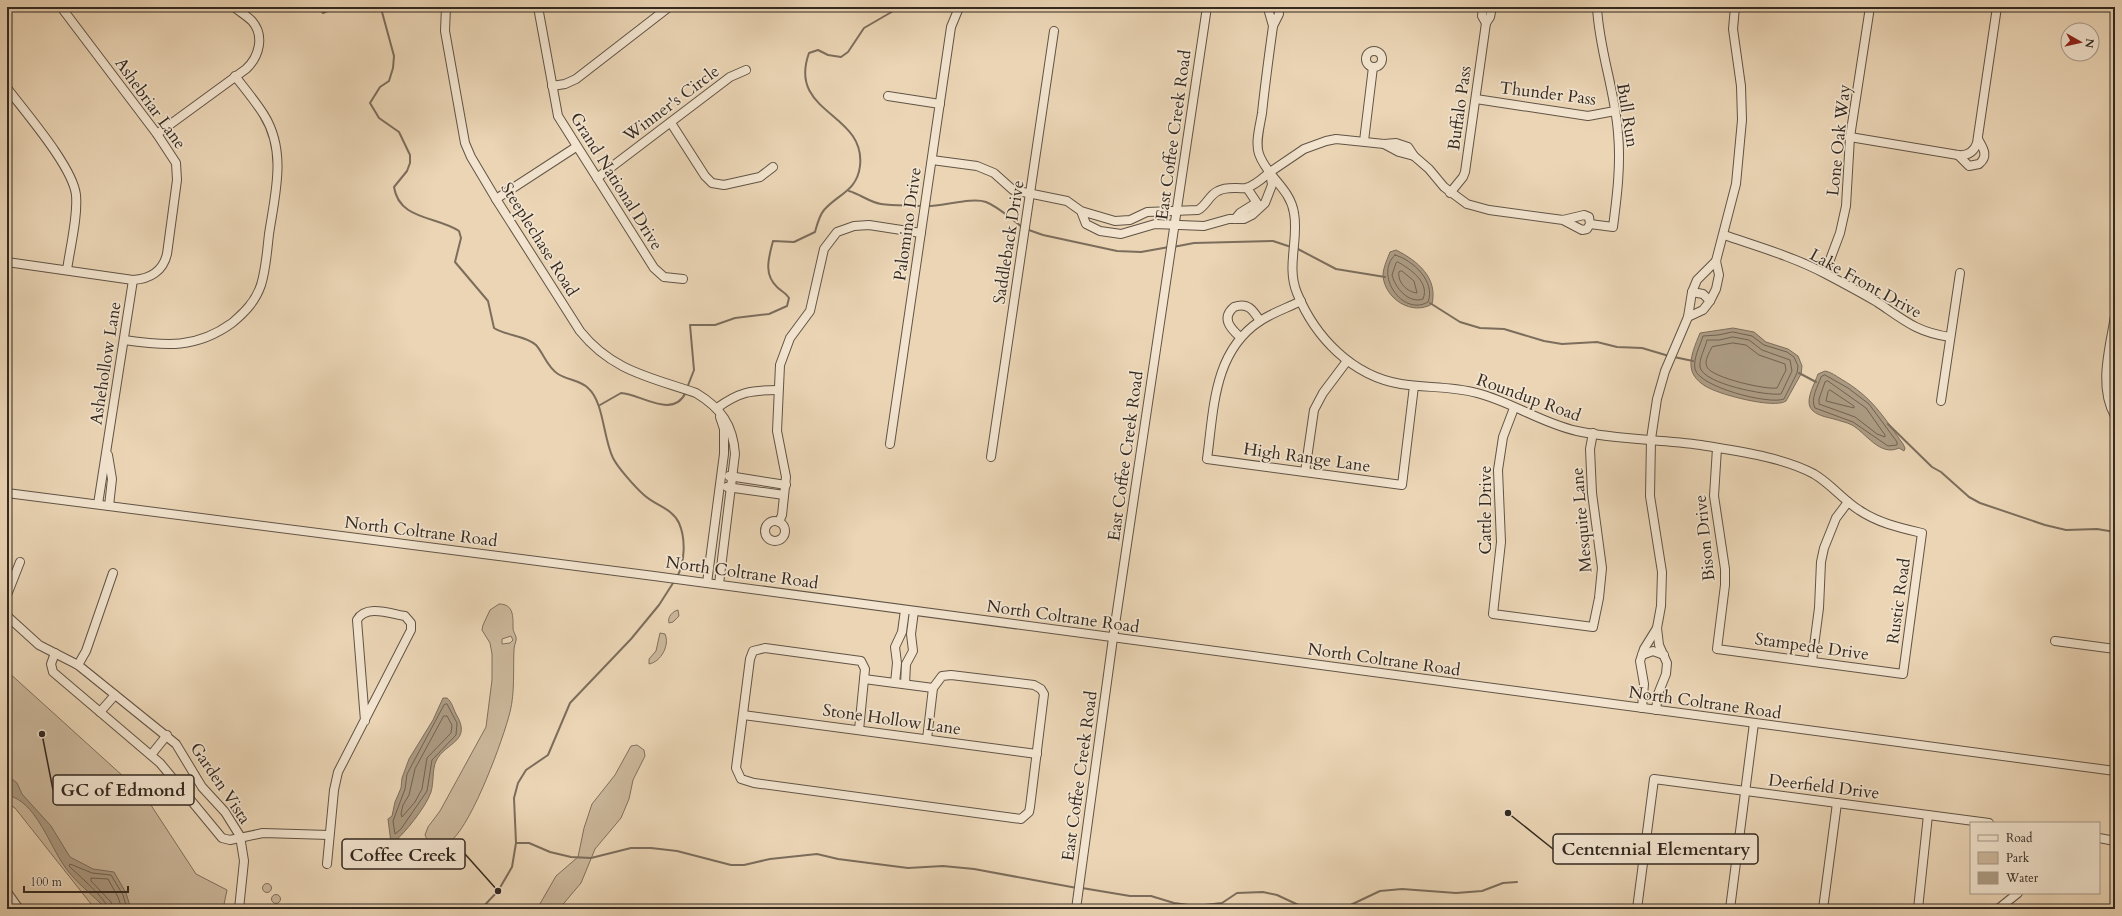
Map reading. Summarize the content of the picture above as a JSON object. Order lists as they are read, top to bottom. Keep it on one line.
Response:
{"streets":{"street":["Thunder Pass","Ashebriar Lane","Winner's Circle","Buffalo Pass","Bull Run","East Coffee Creek Road","Lone Oak Way","Grand National Drive","Palomino Drive","Steeplechase Road","Saddleback Drive","Lake Front Drive","Ashehollow Lane","Roundup Road","High Range Lane","Cattle Drive","Mesquite Lane","North Coltrane Road","Bison Drive","Rustic Road","Stampede Drive","Stone Hollow Lane","Garden Vista","Deerfield Drive"]},"crossings":[["Thunder Pass","Buffalo Pass"],["Thunder Pass","Bull Run"],["Ashebriar Lane","Ashehollow Lane"],["Winner's Circle","Grand National Drive"],["Buffalo Pass","Bull Run"],["East Coffee Creek Road","North Coltrane Road"],["Lone Oak Way","Lake Front Drive"],["Steeplechase Road","North Coltrane Road"],["Ashehollow Lane","North Coltrane Road"],["Roundup Road","High Range Lane"],["Roundup Road","Cattle Drive"],["Roundup Road","Mesquite Lane"],["Roundup Road","Bison Drive"],["Roundup Road","Rustic Road"],["Cattle Drive","Mesquite Lane"],["Bison Drive","Stampede Drive"],["Rustic Road","Stampede Drive"]],"places":["GC of Edmond","Centennial Elementary","Coffee Creek"],"legend":["Road","Park","Water"],"scale_bar":"100 m","north":"right"}
